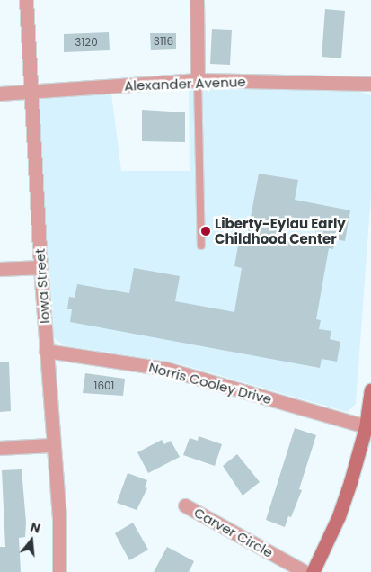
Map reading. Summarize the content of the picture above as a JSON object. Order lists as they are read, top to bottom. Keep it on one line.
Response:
{"streets":{"street":["Alexander Avenue","Iowa Street","Norris Cooley Drive","Carver Circle"]},"crossings":[["Alexander Avenue","Iowa Street"],["Iowa Street","Norris Cooley Drive"]],"places":["Liberty-Eylau Early Childhood Center"],"house_numbers":["3116","3120","1601"],"north":"top"}
